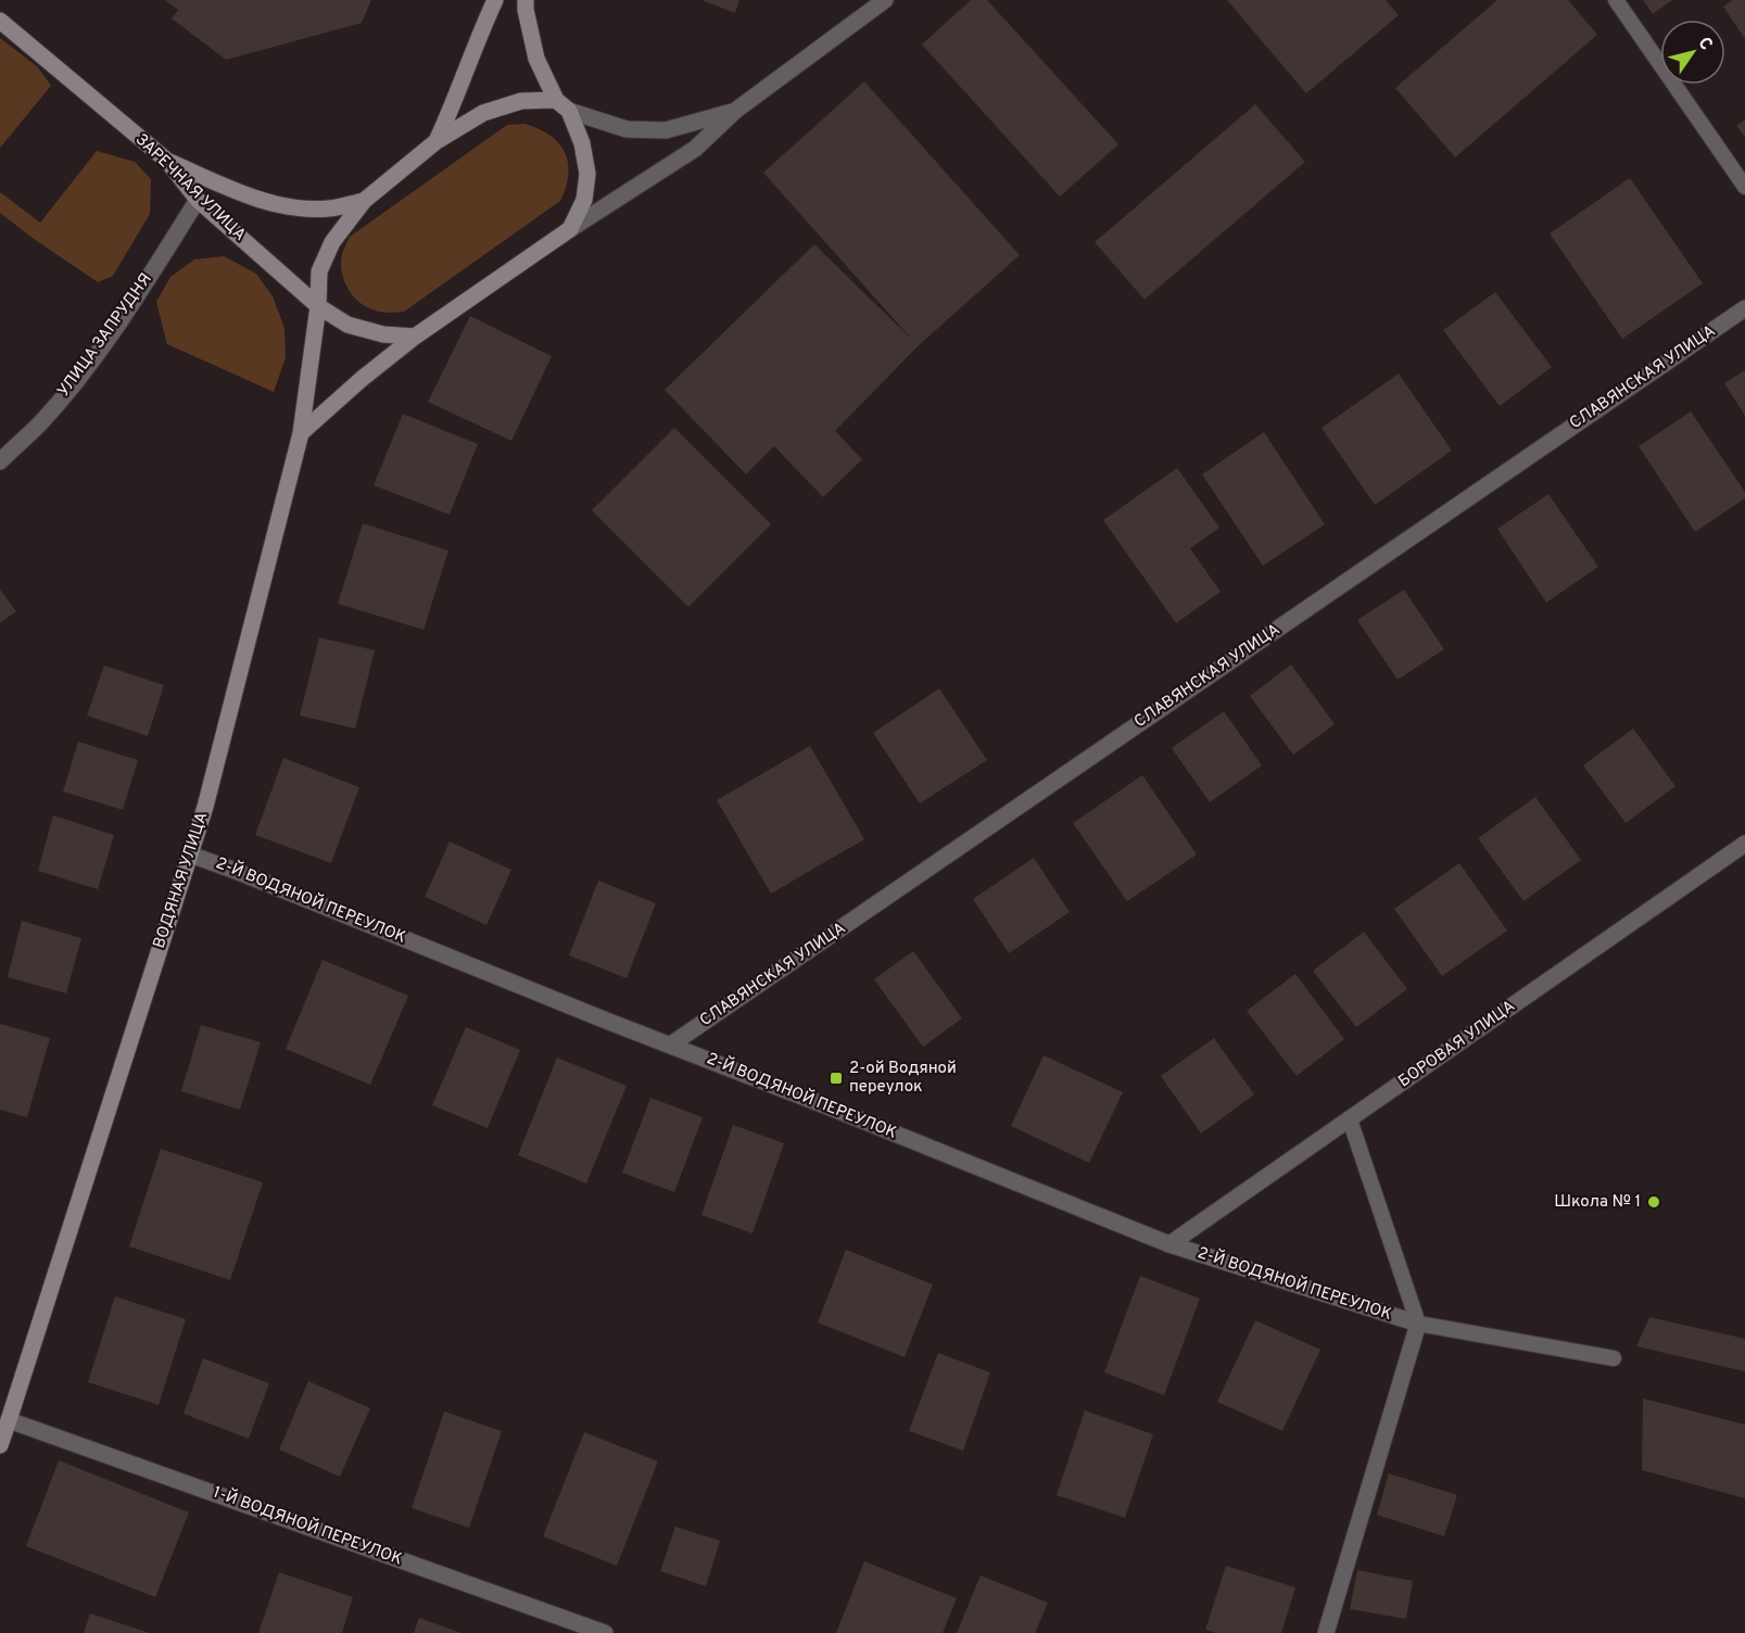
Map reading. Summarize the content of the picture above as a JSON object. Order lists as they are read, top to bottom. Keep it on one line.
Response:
{"streets":{"street":["ЗАРЕЧНАЯ УЛИЦА","УЛИЦА ЗАПРУДНЯ","СЛАВЯНСКАЯ УЛИЦА","ВОДЯНАЯ УЛИЦА","2-Й ВОДЯНОЙ ПЕРЕУЛОК","БОРОВАЯ УЛИЦА","1-Й ВОДЯНОЙ ПЕРЕУЛОК"]},"crossings":[["ЗАРЕЧНАЯ УЛИЦА","УЛИЦА ЗАПРУДНЯ"],["ЗАРЕЧНАЯ УЛИЦА","ВОДЯНАЯ УЛИЦА"],["СЛАВЯНСКАЯ УЛИЦА","2-Й ВОДЯНОЙ ПЕРЕУЛОК"],["ВОДЯНАЯ УЛИЦА","2-Й ВОДЯНОЙ ПЕРЕУЛОК"],["ВОДЯНАЯ УЛИЦА","1-Й ВОДЯНОЙ ПЕРЕУЛОК"],["2-Й ВОДЯНОЙ ПЕРЕУЛОК","БОРОВАЯ УЛИЦА"]],"places":{"transit":["2-ой Водяной переулок"],"other":["Школа № 1"]},"north":"top right"}
